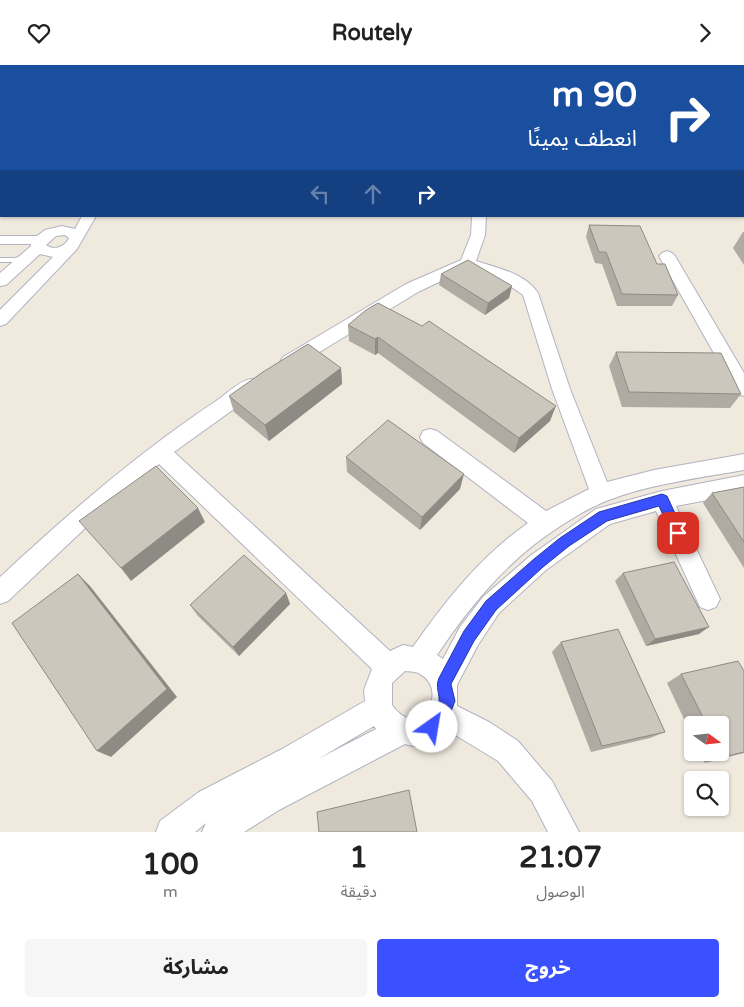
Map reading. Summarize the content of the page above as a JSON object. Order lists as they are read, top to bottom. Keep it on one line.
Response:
{"north":"right","page":{"header":"Routely","turn":["90 m","انعطف يمينًا"],"eta":["21:07","الوصول","1","دقيقة","100","m"],"buttons":["خروج","مشاركة"]}}
